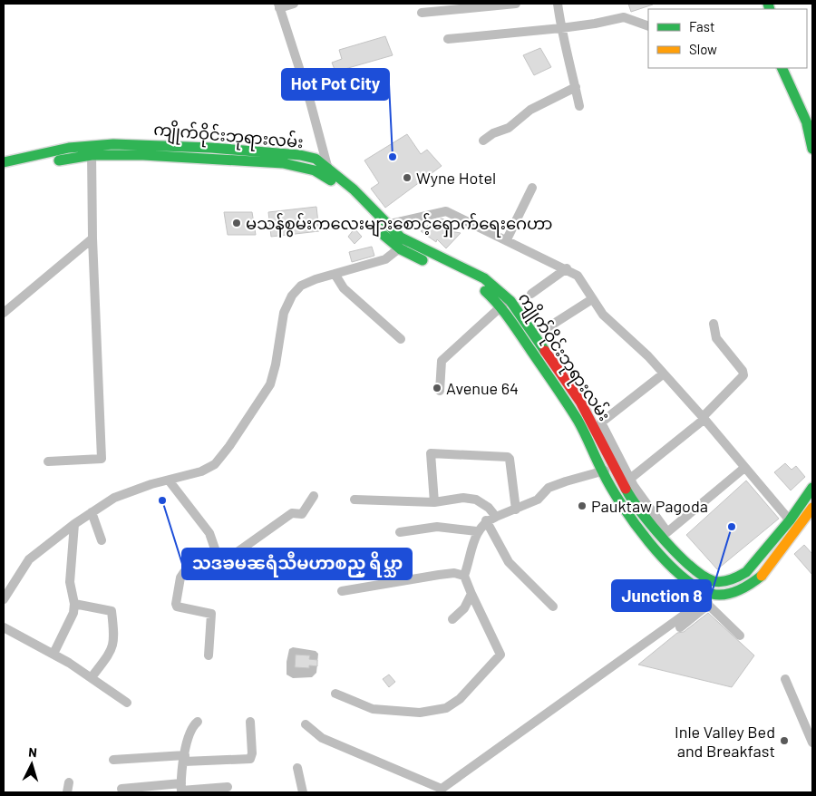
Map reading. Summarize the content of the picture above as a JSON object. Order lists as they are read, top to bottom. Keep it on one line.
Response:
{"streets":{"main road":["ကျိုက်ဝိုင်းဘုရားလမ်း"]},"places":["Hot Pot City","Wyne Hotel","မသန်စွမ်းကလေးများစောင့်ရှောက်ရေးဂေဟာ","Avenue 64","သဒၶမၼရံသီမဟာစည္ ရိပ္သာ","Pauktaw Pagoda","Junction 8","Inle Valley Bed and Breakfast"],"legend":["Fast","Slow"],"north":"top"}
